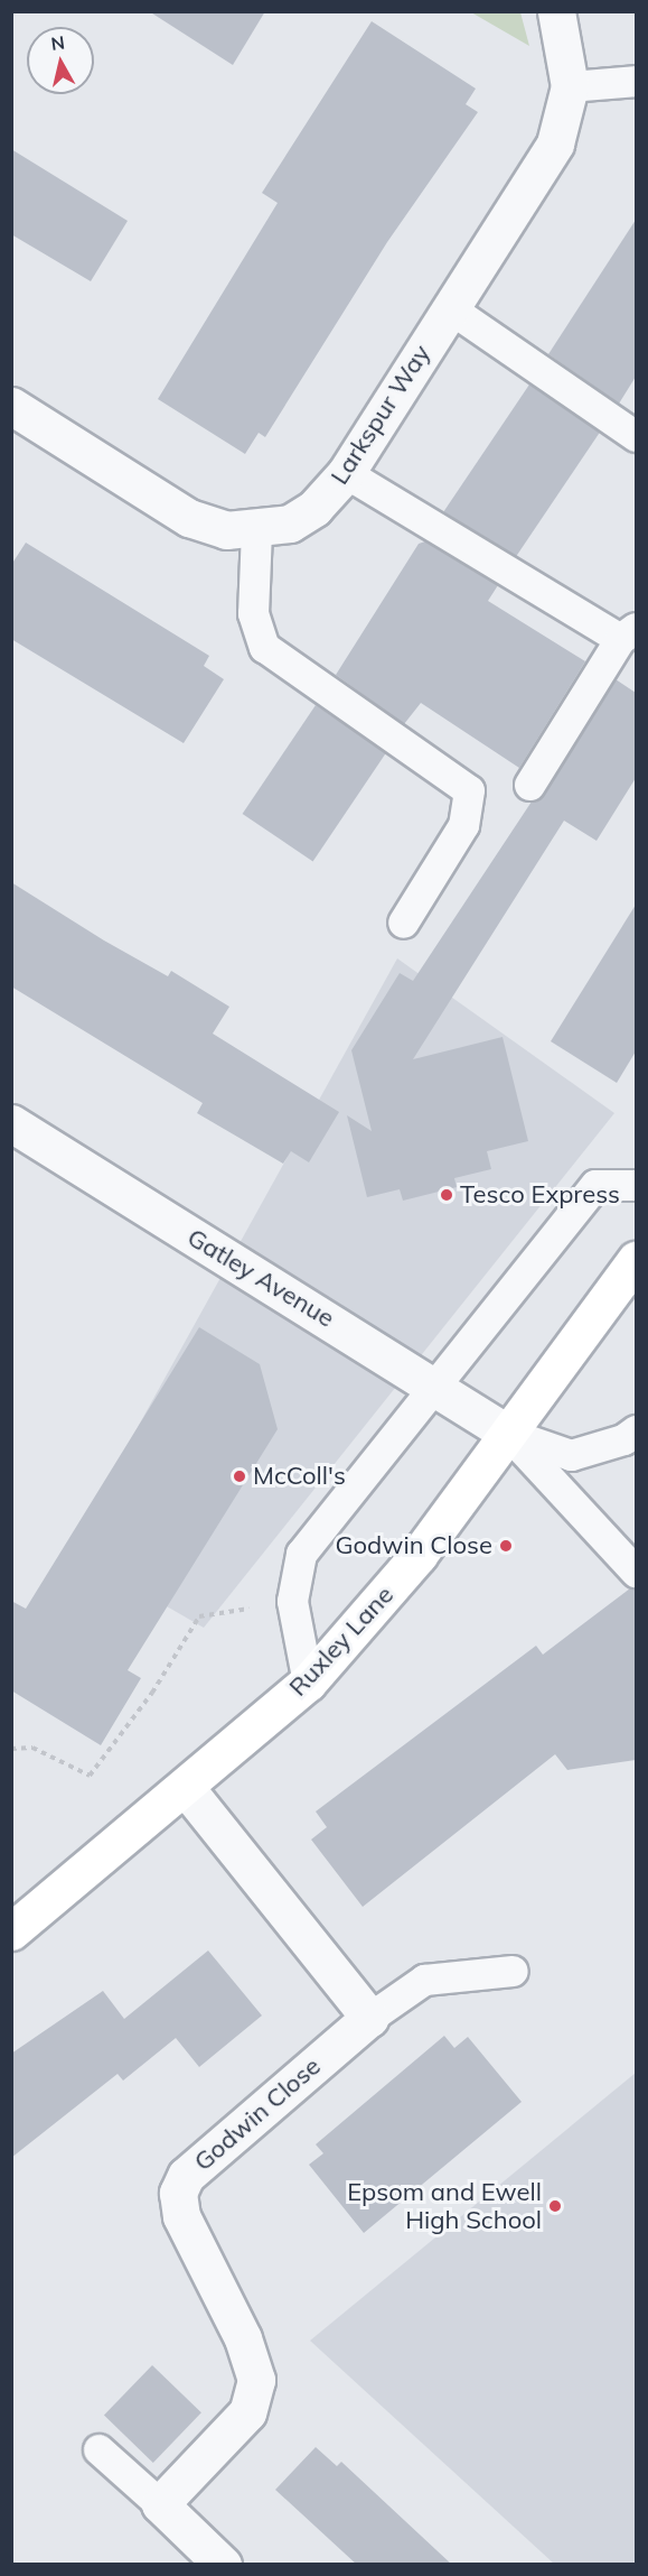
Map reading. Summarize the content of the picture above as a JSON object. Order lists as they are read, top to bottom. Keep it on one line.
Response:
{"streets":{"main road":["Ruxley Lane"],"street":["Larkspur Way","Gatley Avenue","Godwin Close"]},"crossings":[["Gatley Avenue","Ruxley Lane"]],"places":["Tesco Express","McColl's","Godwin Close","Epsom and Ewell High School"],"north":"top"}
